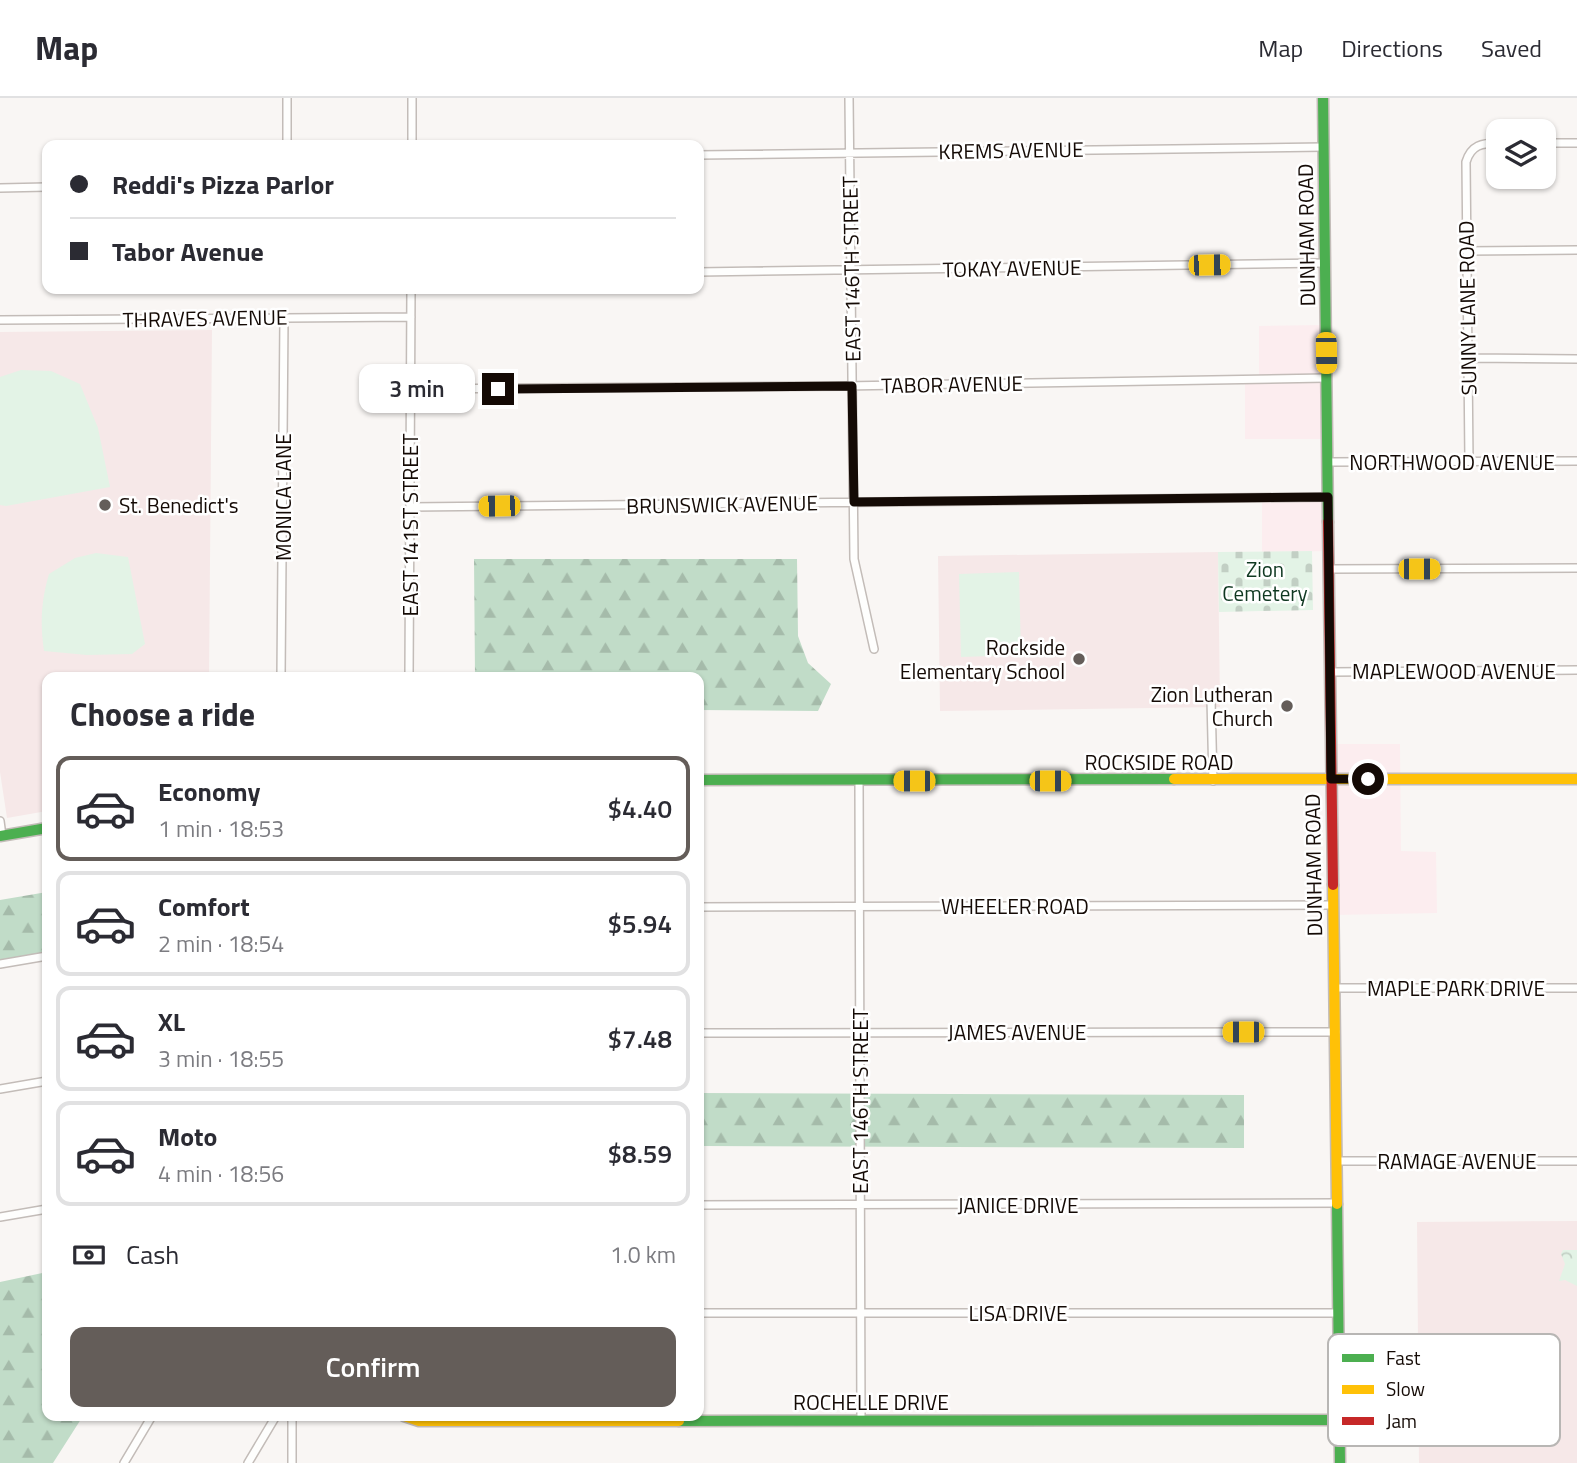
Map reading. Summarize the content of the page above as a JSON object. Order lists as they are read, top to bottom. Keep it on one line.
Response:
{"streets":{"street":["KREMS AVENUE","DUNHAM ROAD","TOKAY AVENUE","EAST 146TH STREET","SUNNY LANE ROAD","THRAVES AVENUE","TABOR AVENUE","NORTHWOOD AVENUE","MONICA LANE","BRUNSWICK AVENUE","EAST 141ST STREET","MAPLEWOOD AVENUE","ROCKSIDE ROAD","WHEELER ROAD","MAPLE PARK DRIVE","JAMES AVENUE","RAMAGE AVENUE","JANICE DRIVE","LISA DRIVE","ROCHELLE DRIVE"]},"crossings":[["KREMS AVENUE","DUNHAM ROAD"],["KREMS AVENUE","EAST 146TH STREET"],["DUNHAM ROAD","TOKAY AVENUE"],["DUNHAM ROAD","TABOR AVENUE"],["DUNHAM ROAD","NORTHWOOD AVENUE"],["DUNHAM ROAD","BRUNSWICK AVENUE"],["DUNHAM ROAD","MAPLEWOOD AVENUE"],["DUNHAM ROAD","ROCKSIDE ROAD"],["DUNHAM ROAD","WHEELER ROAD"],["DUNHAM ROAD","MAPLE PARK DRIVE"],["DUNHAM ROAD","JAMES AVENUE"],["DUNHAM ROAD","RAMAGE AVENUE"],["DUNHAM ROAD","JANICE DRIVE"],["DUNHAM ROAD","LISA DRIVE"],["TOKAY AVENUE","EAST 146TH STREET"],["EAST 146TH STREET","TABOR AVENUE"],["EAST 146TH STREET","BRUNSWICK AVENUE"],["EAST 146TH STREET","ROCKSIDE ROAD"],["EAST 146TH STREET","WHEELER ROAD"],["EAST 146TH STREET","JAMES AVENUE"],["EAST 146TH STREET","JANICE DRIVE"],["EAST 146TH STREET","LISA DRIVE"],["EAST 146TH STREET","ROCHELLE DRIVE"],["SUNNY LANE ROAD","NORTHWOOD AVENUE"],["THRAVES AVENUE","MONICA LANE"],["THRAVES AVENUE","EAST 141ST STREET"],["TABOR AVENUE","EAST 141ST STREET"],["BRUNSWICK AVENUE","EAST 141ST STREET"]],"parks":["Zion Cemetery"],"places":["St. Benedict's","Rockside Elementary School","Zion Lutheran Church"],"legend":["Fast","Slow","Jam"],"page":{"header":"Map","nav":["Map","Directions","Saved"],"banner":["Reddi's Pizza Parlor","Tabor Avenue"],"bubble":"3 min","heading":"Choose a ride","list":[{"name":"Economy","note":"1 min · 18:53","value":"$4.40"},{"name":"Comfort","note":"2 min · 18:54","value":"$5.94"},{"name":"XL","note":"3 min · 18:55","value":"$7.48"},{"name":"Moto","note":"4 min · 18:56","value":"$8.59"}],"pay":["Cash","1.0 km"],"buttons":"Confirm"}}
